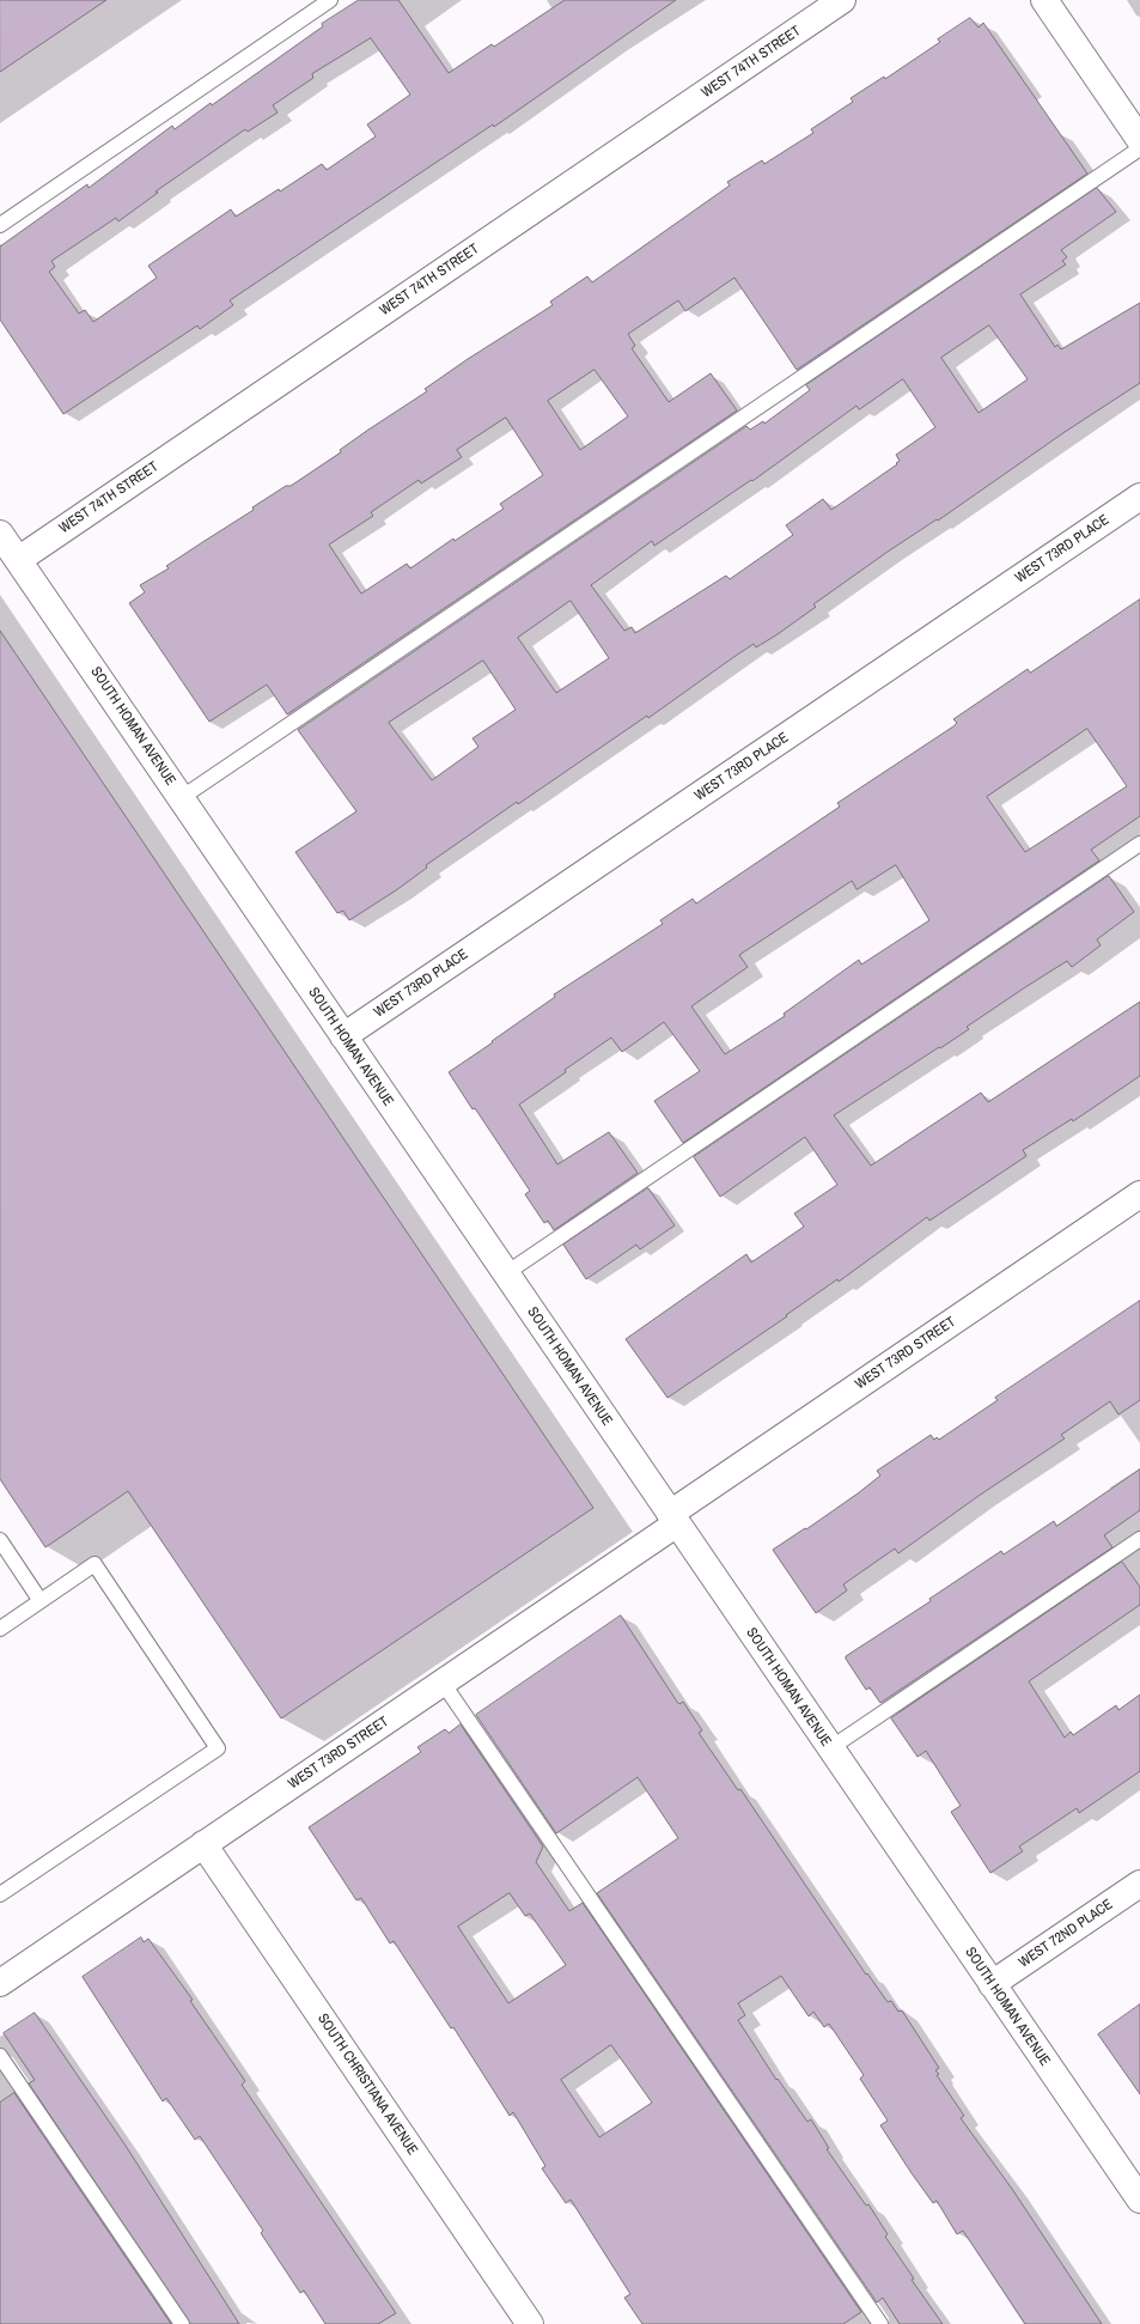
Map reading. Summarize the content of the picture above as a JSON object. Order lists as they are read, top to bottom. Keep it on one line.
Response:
{"streets":{"street":["WEST 74TH STREET","WEST 73RD PLACE","SOUTH HOMAN AVENUE","WEST 73RD STREET","WEST 72ND PLACE","SOUTH CHRISTIANA AVENUE"]},"crossings":[["WEST 74TH STREET","SOUTH HOMAN AVENUE"],["WEST 73RD PLACE","SOUTH HOMAN AVENUE"],["SOUTH HOMAN AVENUE","WEST 73RD STREET"],["SOUTH HOMAN AVENUE","WEST 72ND PLACE"],["WEST 73RD STREET","SOUTH CHRISTIANA AVENUE"]]}
